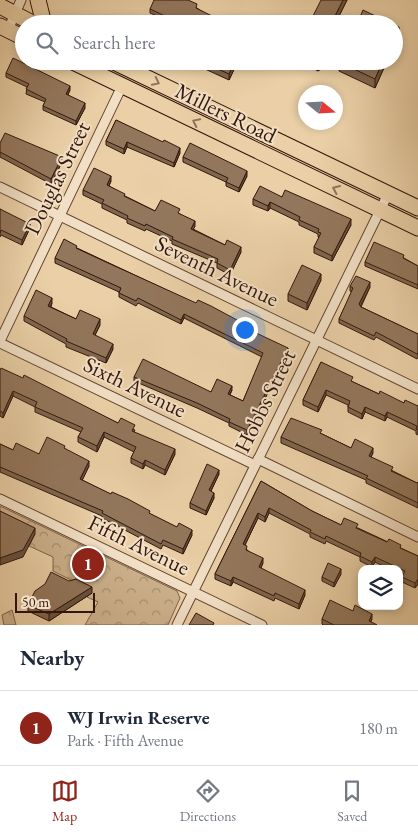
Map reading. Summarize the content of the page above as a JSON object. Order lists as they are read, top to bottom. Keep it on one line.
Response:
{"streets":{"main road":["Millers Road"],"street":["Douglas Street","Seventh Avenue","Sixth Avenue","Hobbs Street","Fifth Avenue"]},"crossings":[["Millers Road","Douglas Street"],["Millers Road","Hobbs Street"],["Douglas Street","Seventh Avenue"],["Douglas Street","Sixth Avenue"],["Seventh Avenue","Hobbs Street"],["Sixth Avenue","Hobbs Street"],["Hobbs Street","Fifth Avenue"]],"scale_bar":"50 m","north":"right","page":{"search":"Search here","pins":"1","scale":"50 m","heading":"Nearby","list":[{"mark":"1","name":"WJ Irwin Reserve","note":"Park · Fifth Avenue","value":"180 m"}],"nav":["Map","Directions","Saved"]}}
